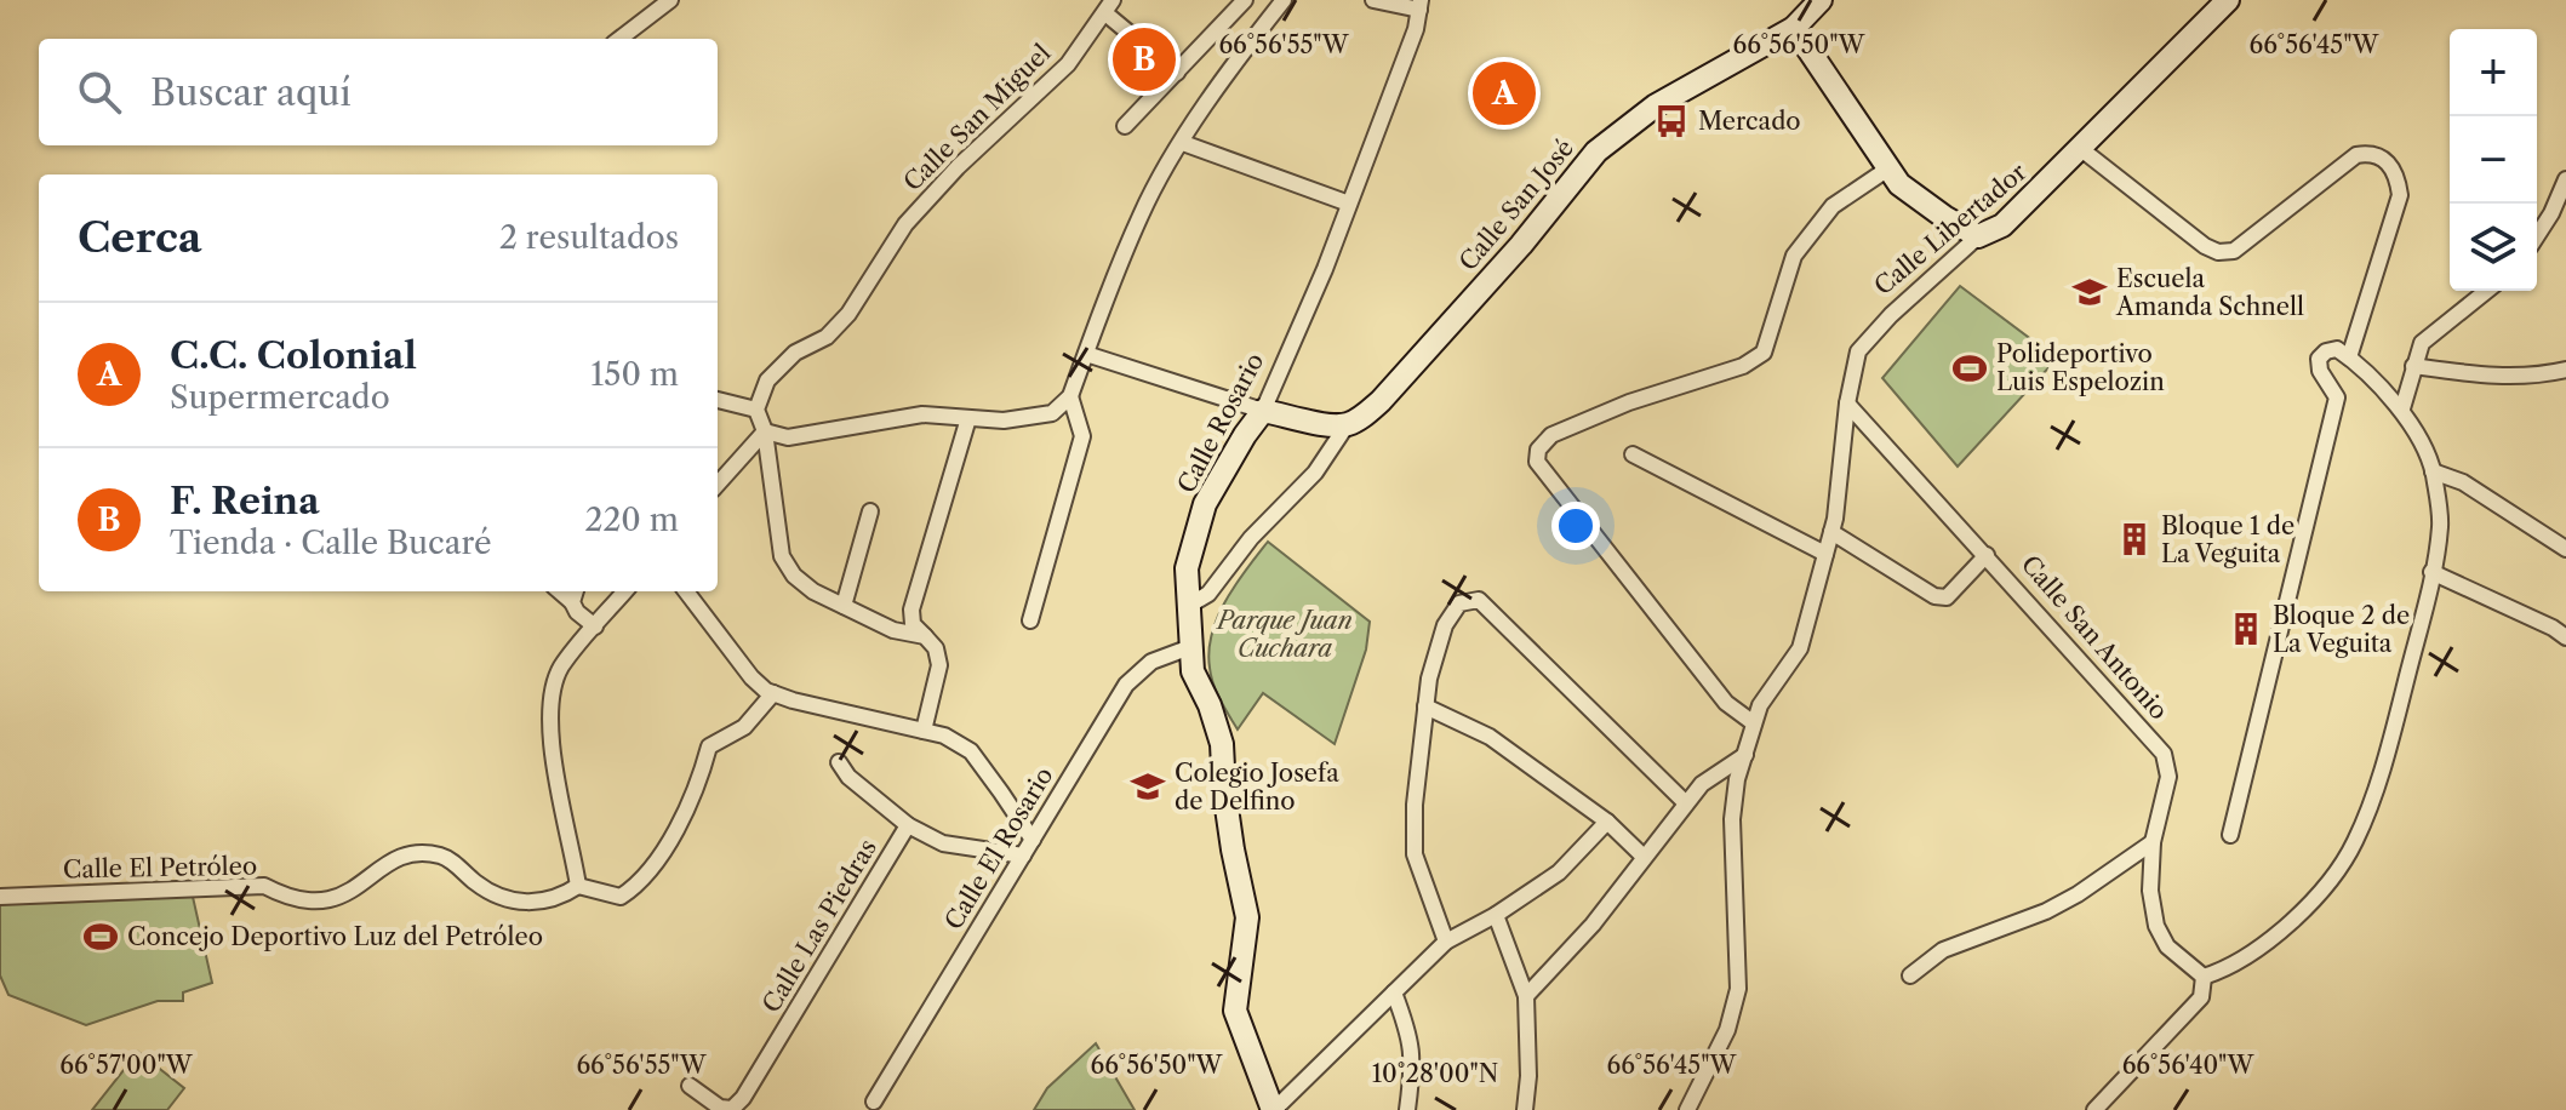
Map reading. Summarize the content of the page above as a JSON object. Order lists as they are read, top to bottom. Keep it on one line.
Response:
{"streets":{"street":["Calle San Miguel","Calle San José","Calle Libertador","Calle Rosario","Calle San Antonio","Calle El Rosario","Calle El Petróleo","Calle Las Piedras"]},"crossings":[["Calle Libertador","Calle San Antonio"],["Calle Rosario","Calle El Rosario"],["Calle El Rosario","Calle Las Piedras"]],"parks":["Parque Juan Cuchara"],"places":{"bus stop":["Mercado"],"school or university":["Escuela Amanda Schnell","Colegio Josefa de Delfino"],"sports":["Polideportivo Luis Espelozin","Concejo Deportivo Luz del Petróleo"],"building":["Bloque 1 de La Veguita","Bloque 2 de La Veguita"]},"page":{"pins":["B","A"],"map_buttons":["+","−"],"search":"Buscar aquí","heading":["Cerca","2 resultados"],"list":[{"mark":"A","name":"C.C. Colonial","note":"Supermercado","value":"150 m"},{"mark":"B","name":"F. Reina","note":"Tienda · Calle Bucaré","value":"220 m"}]},"coordinates":["66°56'45\"W","66°56'55\"W","66°56'50\"W","66°57'00\"W","66°56'40\"W","10°28'00\"N"]}
